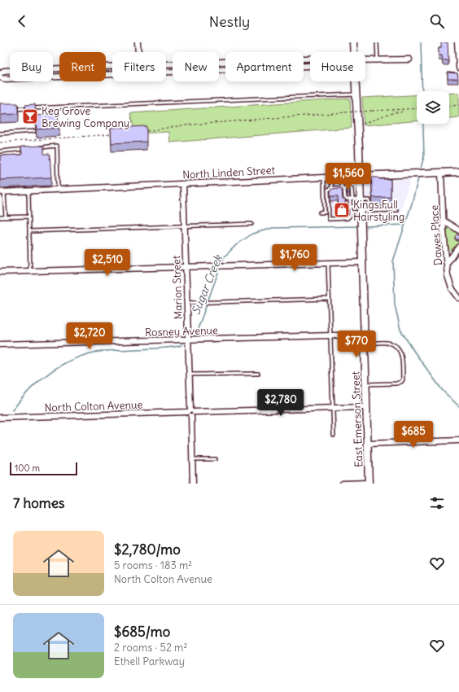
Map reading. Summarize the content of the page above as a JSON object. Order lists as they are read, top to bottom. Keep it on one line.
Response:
{"streets":{"main road":["North Linden Street","East Emerson Street"],"street":["Dawes Place","Marion Street","Rosney Avenue","North Colton Avenue"]},"crossings":[["North Linden Street","Dawes Place"],["North Linden Street","Marion Street"],["North Linden Street","East Emerson Street"],["Marion Street","Rosney Avenue"],["Marion Street","North Colton Avenue"],["Rosney Avenue","East Emerson Street"],["North Colton Avenue","East Emerson Street"]],"water":["Sugar Creek"],"places":{"bar":["Keg Grove Brewing Company"],"shop":["Kings Full Hairstyling"]},"scale_bar":"100 m","page":{"header":"Nestly","chip":["Buy","Rent","Filters","New","Apartment","House"],"price":["$1,560","$1,760","$2,510","$2,720","$770","$2,780","$685"],"scale":"100 m","heading":"7 homes","list":[{"name":"$2,780/mo","note":"5 rooms · 183 m² · North Colton Avenue"},{"name":"$685/mo","note":"2 rooms · 52 m² · Ethell Parkway"}]}}
